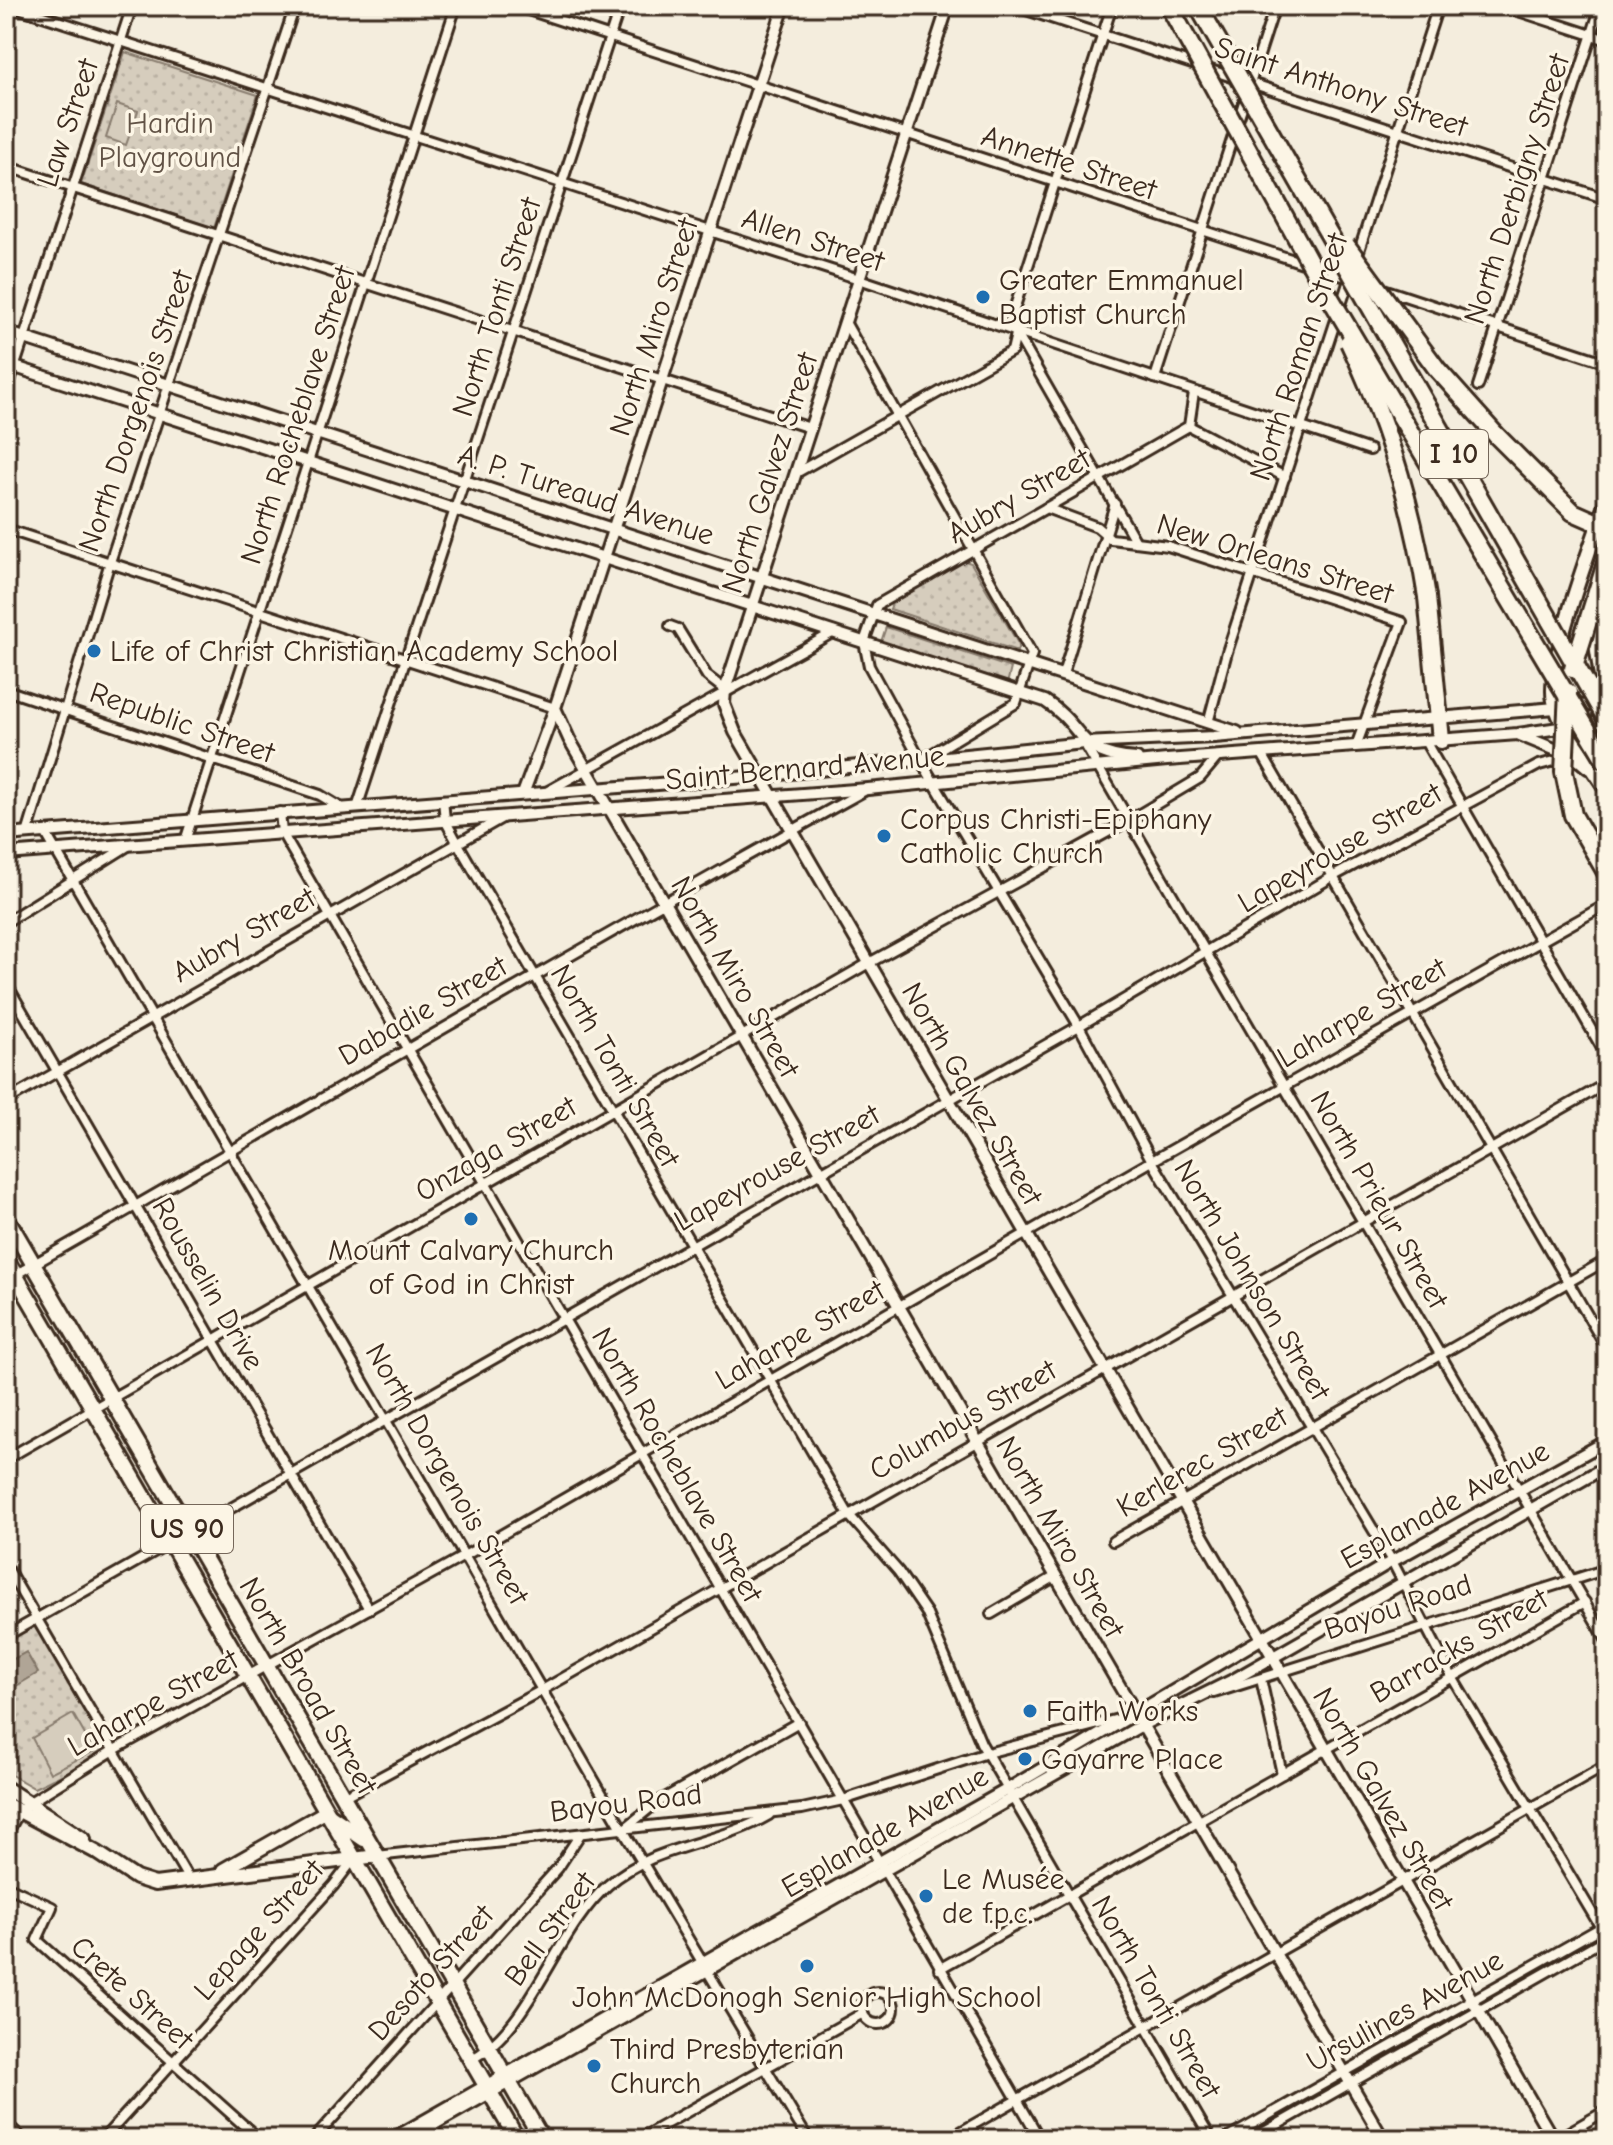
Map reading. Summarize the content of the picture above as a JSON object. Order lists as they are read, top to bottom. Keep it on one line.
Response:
{"streets":{"highway":["I 10"],"main road":["US 90","Bayou Road","North Broad Street"],"street":["Saint Anthony Street","Law Street","Annette Street","North Derbigny Street","Allen Street","North Tonti Street","North Miro Street","North Roman Street","North Dorgenois Street","North Rocheblave Street","North Galvez Street","A. P. Tureaud Avenue","Aubry Street","New Orleans Street","Republic Street","Saint Bernard Avenue","Lapeyrouse Street","Dabadie Street","Laharpe Street","Onzaga Street","North Prieur Street","North Johnson Street","Rousselin Drive","Columbus Street","Kerlerec Street","Esplanade Avenue","Barracks Street","Bell Street","Lepage Street","Desoto Street","Crete Street","Ursulines Avenue"]},"crossings":[["Saint Anthony Street","North Derbigny Street"],["Saint Anthony Street","North Roman Street"],["Law Street","Allen Street"],["Law Street","A. P. Tureaud Avenue"],["Annette Street","North Derbigny Street"],["Annette Street","North Tonti Street"],["Annette Street","North Miro Street"],["Annette Street","North Roman Street"],["Annette Street","North Galvez Street"],["Allen Street","North Tonti Street"],["Allen Street","North Miro Street"],["Allen Street","North Roman Street"],["Allen Street","North Dorgenois Street"],["Allen Street","North Rocheblave Street"],["Allen Street","North Galvez Street"],["North Tonti Street","A. P. Tureaud Avenue"],["North Tonti Street","Aubry Street"],["North Tonti Street","Saint Bernard Avenue"],["North Tonti Street","Lapeyrouse Street"],["North Tonti Street","Dabadie Street"],["North Tonti Street","Laharpe Street"],["North Tonti Street","Onzaga Street"],["North Tonti Street","Columbus Street"],["North Tonti Street","Esplanade Avenue"],["North Tonti Street","Bayou Road"],["North Tonti Street","Barracks Street"],["North Miro Street","A. P. Tureaud Avenue"],["North Miro Street","Saint Bernard Avenue"],["North Miro Street","Lapeyrouse Street"],["North Miro Street","Dabadie Street"],["North Miro Street","Laharpe Street"],["North Miro Street","Onzaga Street"],["North Miro Street","Columbus Street"],["North Miro Street","Esplanade Avenue"],["North Miro Street","Bayou Road"],["North Miro Street","Barracks Street"],["North Miro Street","Ursulines Avenue"],["North Roman Street","A. P. Tureaud Avenue"],["North Roman Street","New Orleans Street"],["North Dorgenois Street","A. P. Tureaud Avenue"],["North Dorgenois Street","Aubry Street"],["North Dorgenois Street","Republic Street"],["North Dorgenois Street","Saint Bernard Avenue"],["North Dorgenois Street","Lapeyrouse Street"],["North Dorgenois Street","Dabadie Street"],["North Dorgenois Street","Laharpe Street"],["North Dorgenois Street","Onzaga Street"],["North Dorgenois Street","Columbus Street"],["North Dorgenois Street","Esplanade Avenue"],["North Dorgenois Street","Bayou Road"],["North Dorgenois Street","Bell Street"],["North Rocheblave Street","A. P. Tureaud Avenue"],["North Rocheblave Street","Aubry Street"],["North Rocheblave Street","Republic Street"],["North Rocheblave Street","Saint Bernard Avenue"],["North Rocheblave Street","Lapeyrouse Street"],["North Rocheblave Street","Dabadie Street"],["North Rocheblave Street","Laharpe Street"],["North Rocheblave Street","Onzaga Street"],["North Rocheblave Street","Columbus Street"],["North Rocheblave Street","Esplanade Avenue"],["North Rocheblave Street","Bayou Road"],["North Rocheblave Street","Barracks Street"],["I 10","Saint Bernard Avenue"],["North Galvez Street","A. P. Tureaud Avenue"],["North Galvez Street","Saint Bernard Avenue"],["North Galvez Street","Lapeyrouse Street"],["North Galvez Street","Dabadie Street"],["North Galvez Street","Laharpe Street"],["North Galvez Street","Onzaga Street"],["North Galvez Street","Columbus Street"],["North Galvez Street","Kerlerec Street"],["North Galvez Street","Esplanade Avenue"],["North Galvez Street","Bayou Road"],["North Galvez Street","Barracks Street"],["North Galvez Street","Ursulines Avenue"],["A. P. Tureaud Avenue","Aubry Street"],["A. P. Tureaud Avenue","Saint Bernard Avenue"],["A. P. Tureaud Avenue","North Prieur Street"],["A. P. Tureaud Avenue","North Johnson Street"],["Aubry Street","New Orleans Street"],["Aubry Street","Saint Bernard Avenue"],["Aubry Street","Rousselin Drive"],["New Orleans Street","Saint Bernard Avenue"],["Republic Street","Saint Bernard Avenue"],["Saint Bernard Avenue","Dabadie Street"],["Saint Bernard Avenue","Onzaga Street"],["Saint Bernard Avenue","North Prieur Street"],["Saint Bernard Avenue","North Johnson Street"],["Lapeyrouse Street","North Prieur Street"],["Lapeyrouse Street","North Johnson Street"],["Lapeyrouse Street","Rousselin Drive"],["Lapeyrouse Street","North Broad Street"],["Dabadie Street","Rousselin Drive"],["Dabadie Street","North Broad Street"],["Laharpe Street","North Prieur Street"],["Laharpe Street","North Johnson Street"],["Laharpe Street","Rousselin Drive"],["Laharpe Street","North Broad Street"],["Onzaga Street","North Prieur Street"],["Onzaga Street","North Johnson Street"],["Onzaga Street","Rousselin Drive"],["Onzaga Street","North Broad Street"],["North Prieur Street","Columbus Street"],["North Prieur Street","Kerlerec Street"],["North Prieur Street","Esplanade Avenue"],["North Prieur Street","Bayou Road"],["North Prieur Street","Barracks Street"],["North Johnson Street","Columbus Street"],["North Johnson Street","Kerlerec Street"],["North Johnson Street","Esplanade Avenue"],["North Johnson Street","Bayou Road"],["North Johnson Street","Barracks Street"],["North Johnson Street","Ursulines Avenue"],["Columbus Street","North Broad Street"],["Esplanade Avenue","Bayou Road"],["Esplanade Avenue","North Broad Street"],["Bayou Road","North Broad Street"],["Bayou Road","Bell Street"],["Bayou Road","Lepage Street"],["Bayou Road","Desoto Street"],["North Broad Street","Bell Street"],["North Broad Street","Lepage Street"],["North Broad Street","Desoto Street"],["Lepage Street","Crete Street"]],"parks":["Hardin Playground"],"places":["Greater Emmanuel Baptist Church","Life of Christ Christian Academy School","Corpus Christi-Epiphany Catholic Church","Mount Calvary Church of God in Christ","Faith Works","Gayarre Place","Le Musée de f.p.c.","John McDonogh Senior High School","Third Presbyterian Church"]}
